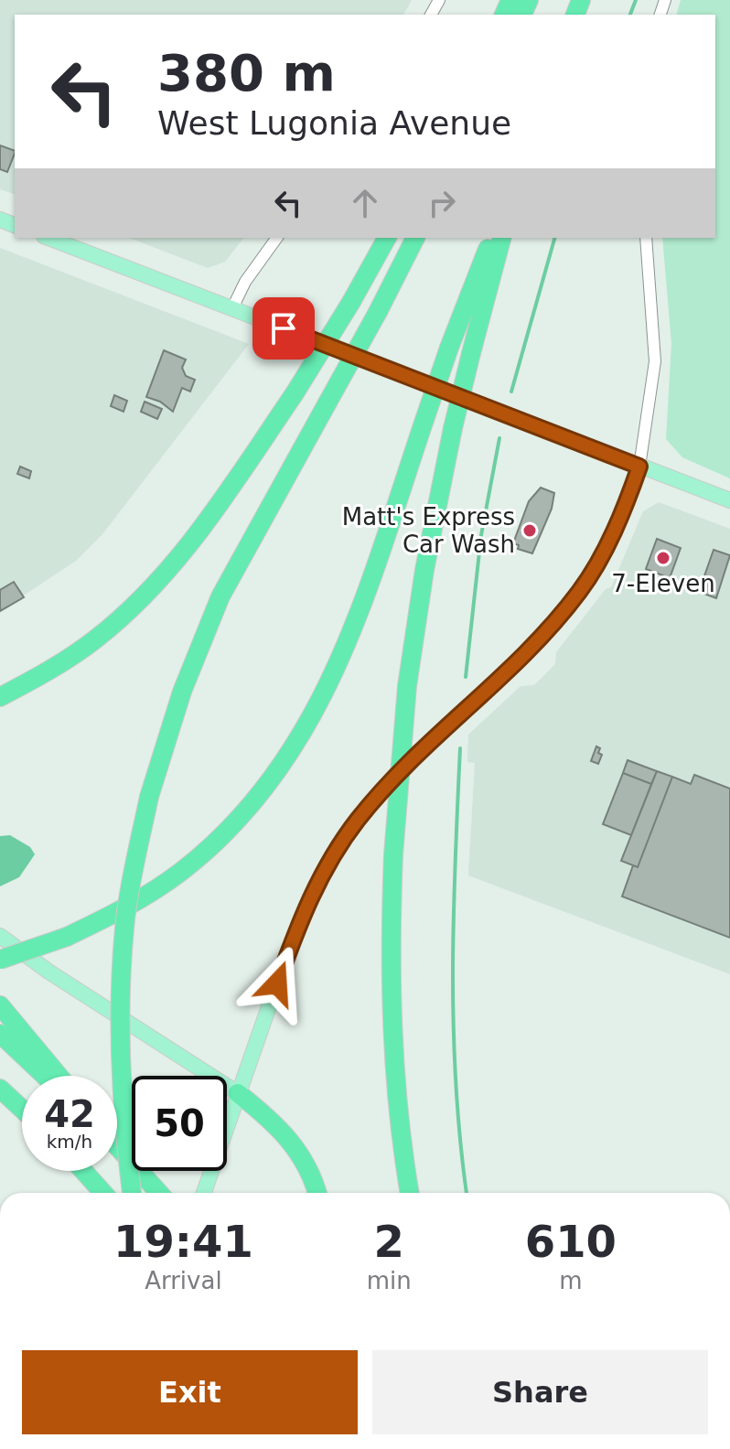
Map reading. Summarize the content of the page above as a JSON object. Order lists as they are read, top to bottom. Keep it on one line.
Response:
{"places":["Matt's Express Car Wash","7-Eleven"],"page":{"turn":["380 m","West Lugonia Avenue"],"speed":"42 km/h","limit":"50","eta":["19:41","Arrival","2","min","610","m"],"buttons":["Exit","Share"]}}
